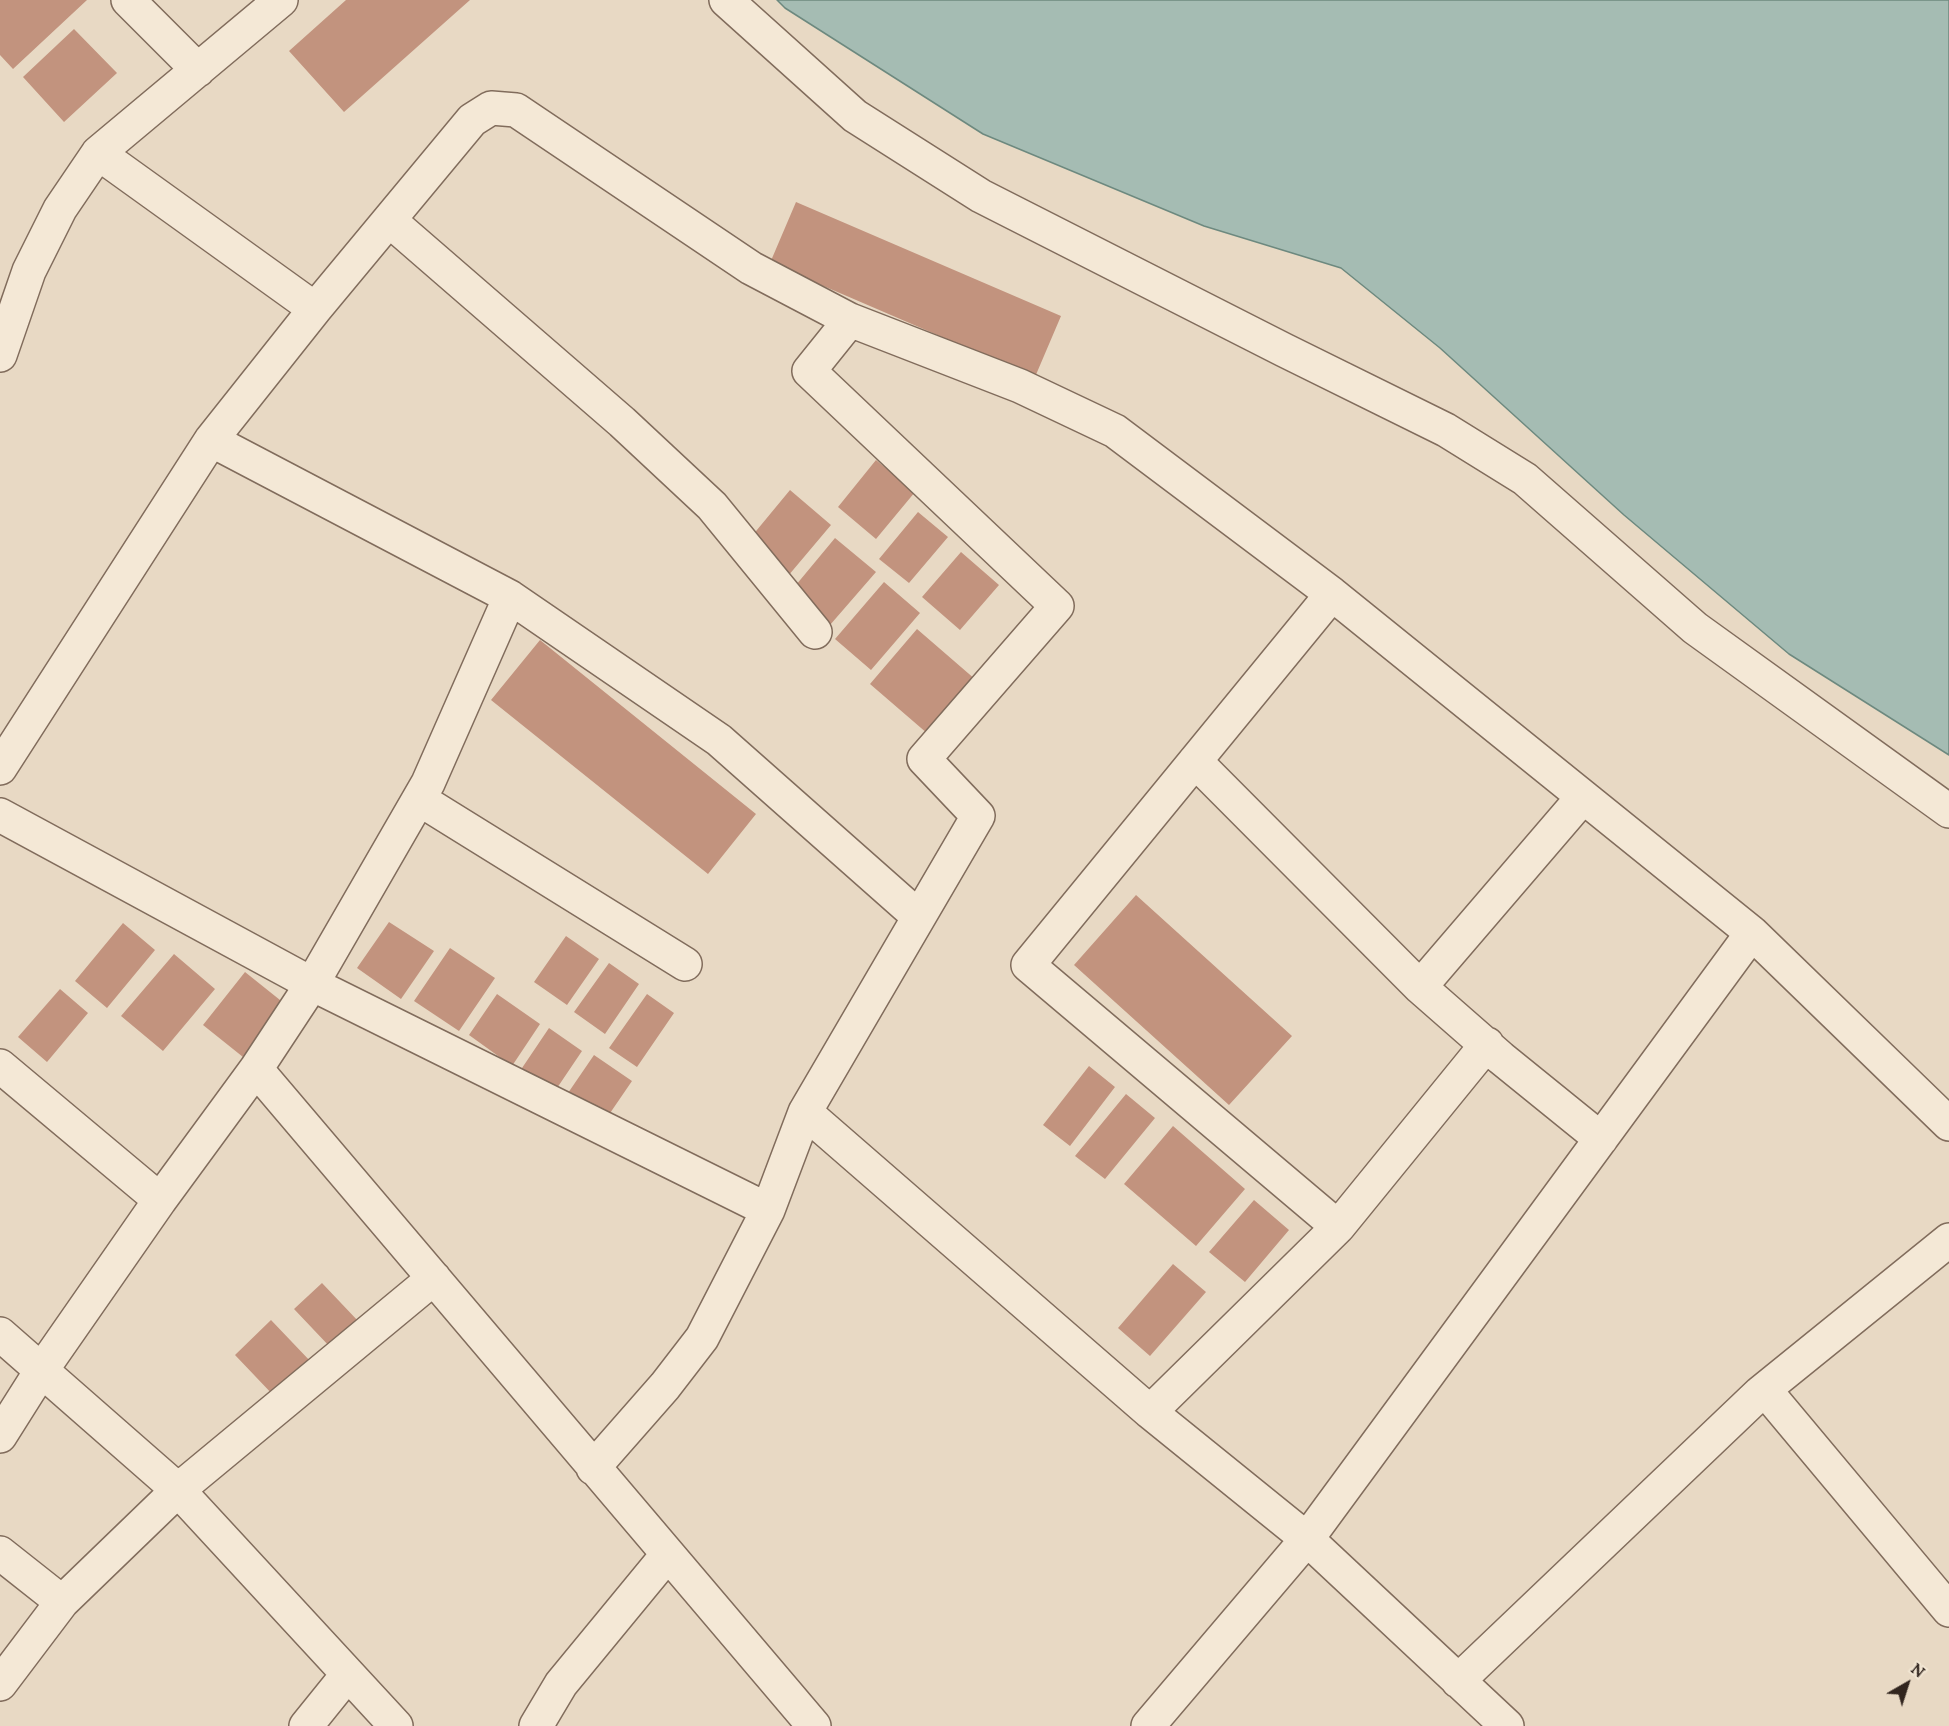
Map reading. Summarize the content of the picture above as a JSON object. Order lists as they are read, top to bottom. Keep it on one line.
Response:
{"north":"top right"}
